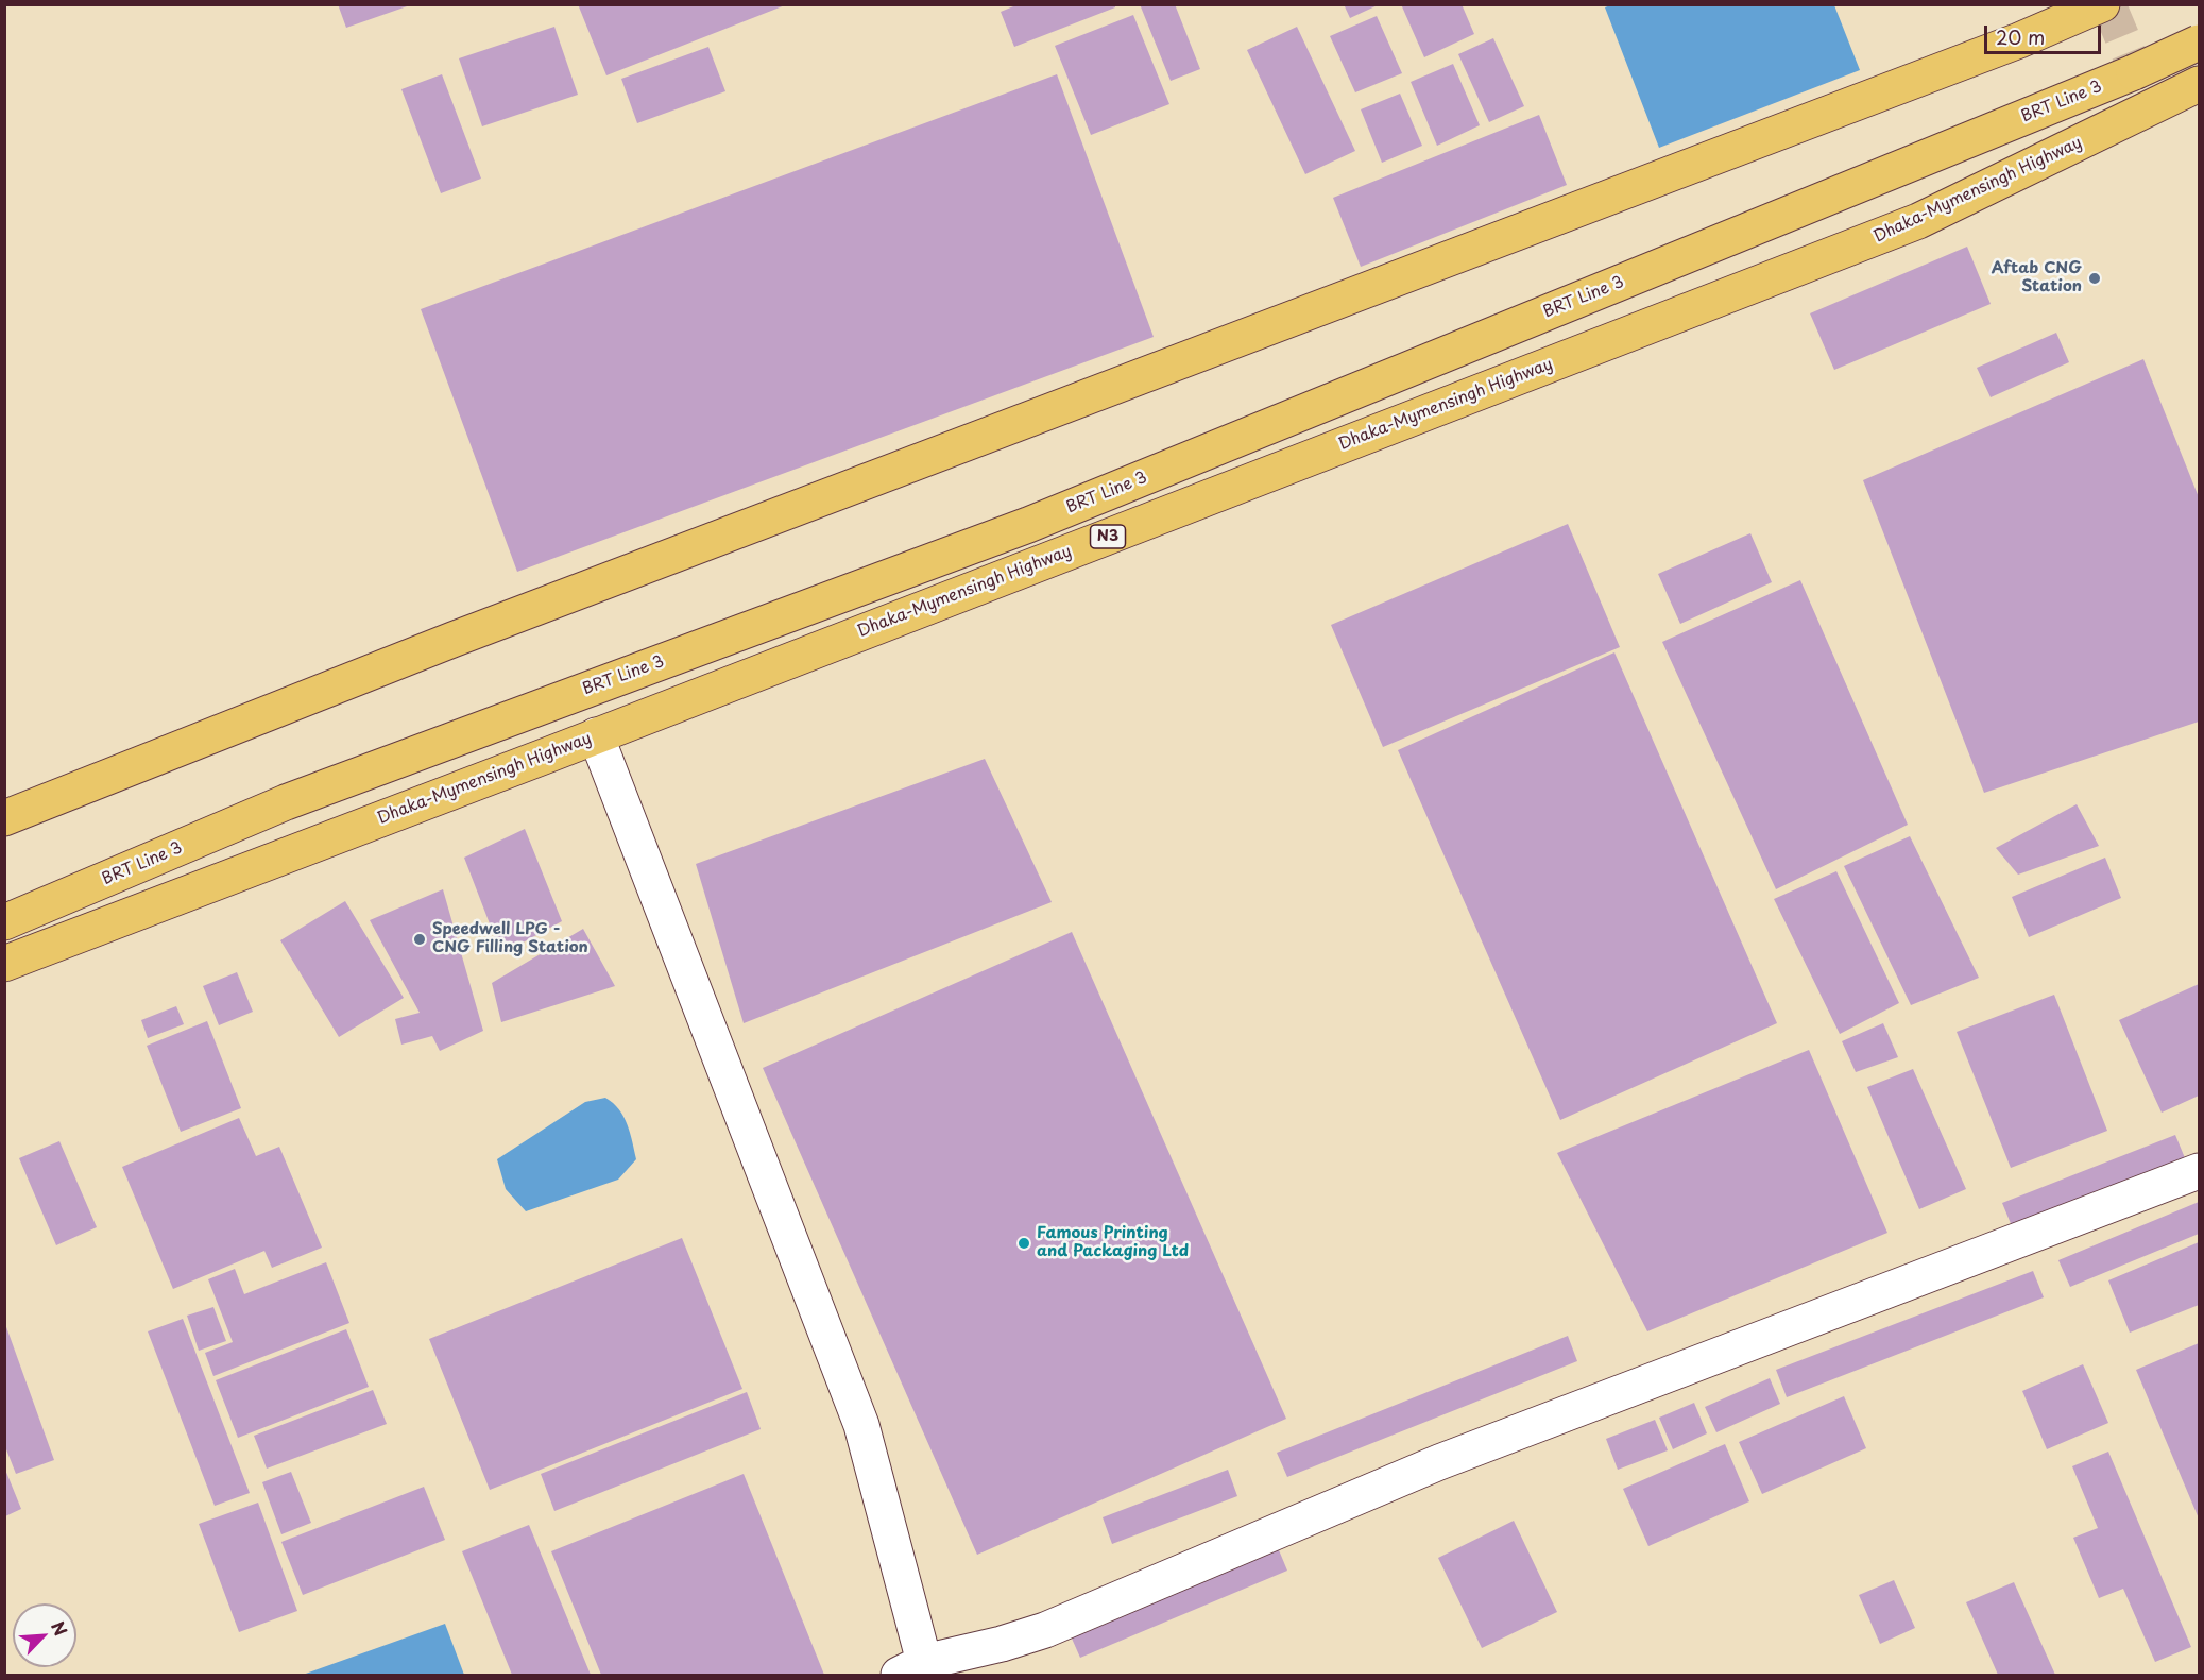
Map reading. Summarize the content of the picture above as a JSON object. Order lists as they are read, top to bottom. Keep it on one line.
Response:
{"streets":{"highway":["BRT Line 3","Dhaka-Mymensingh Highway","N3"]},"places":["Aftab CNG Station","Speedwell LPG - CNG Filling Station","Famous Printing and Packaging Ltd"],"scale_bar":"20 m","north":"top right"}
